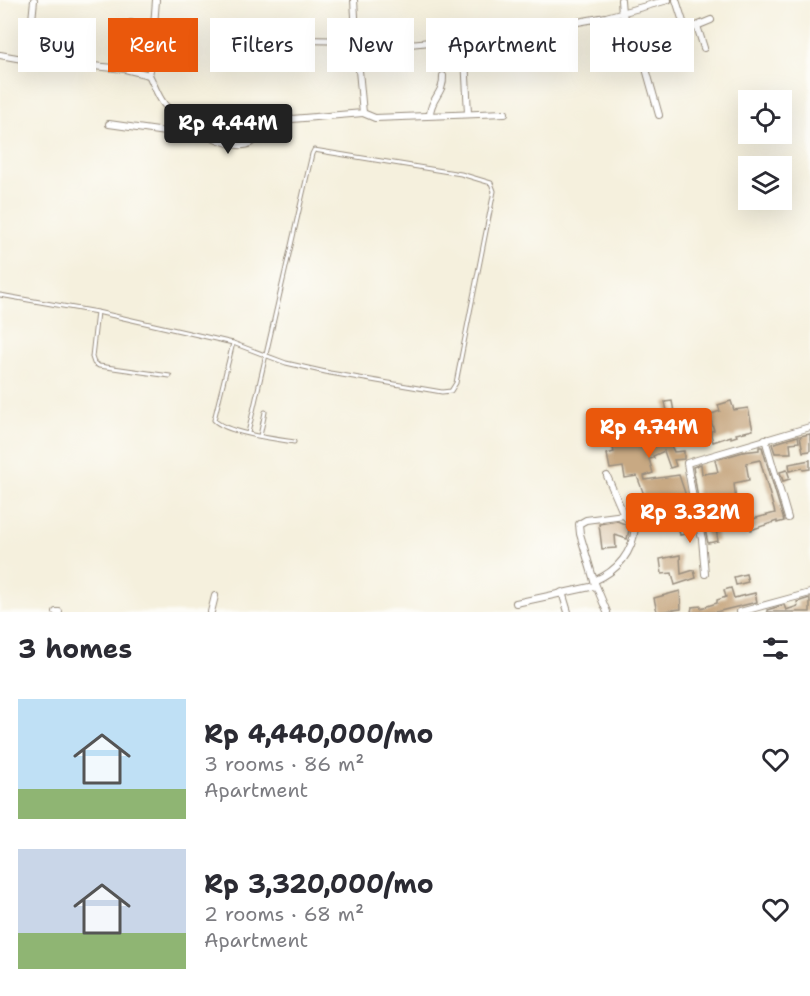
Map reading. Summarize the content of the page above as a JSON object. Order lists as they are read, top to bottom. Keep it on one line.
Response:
{"page":{"chip":["Buy","Rent","Filters","New","Apartment","House"],"price":["Rp 4.44M","Rp 4.74M","Rp 3.32M"],"heading":"3 homes","list":[{"name":"Rp 4,440,000/mo","note":"3 rooms · 86 m² · Apartment"},{"name":"Rp 3,320,000/mo","note":"2 rooms · 68 m² · Apartment"}]}}
